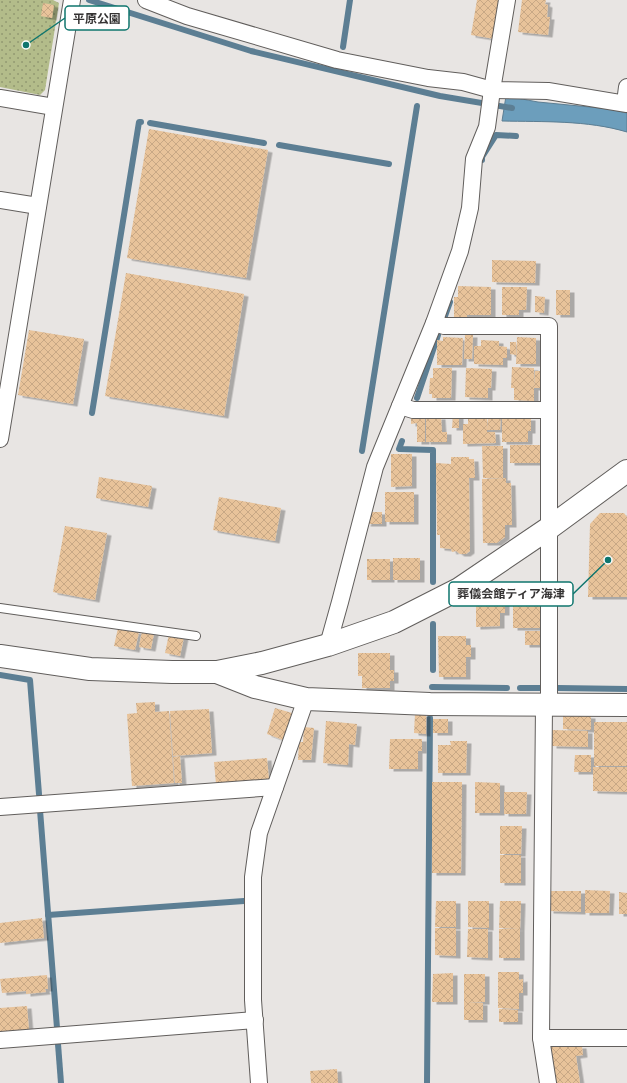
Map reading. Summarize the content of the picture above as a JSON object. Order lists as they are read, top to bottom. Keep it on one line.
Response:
{"places":["平原公園","葬儀会館ティア海津"]}
